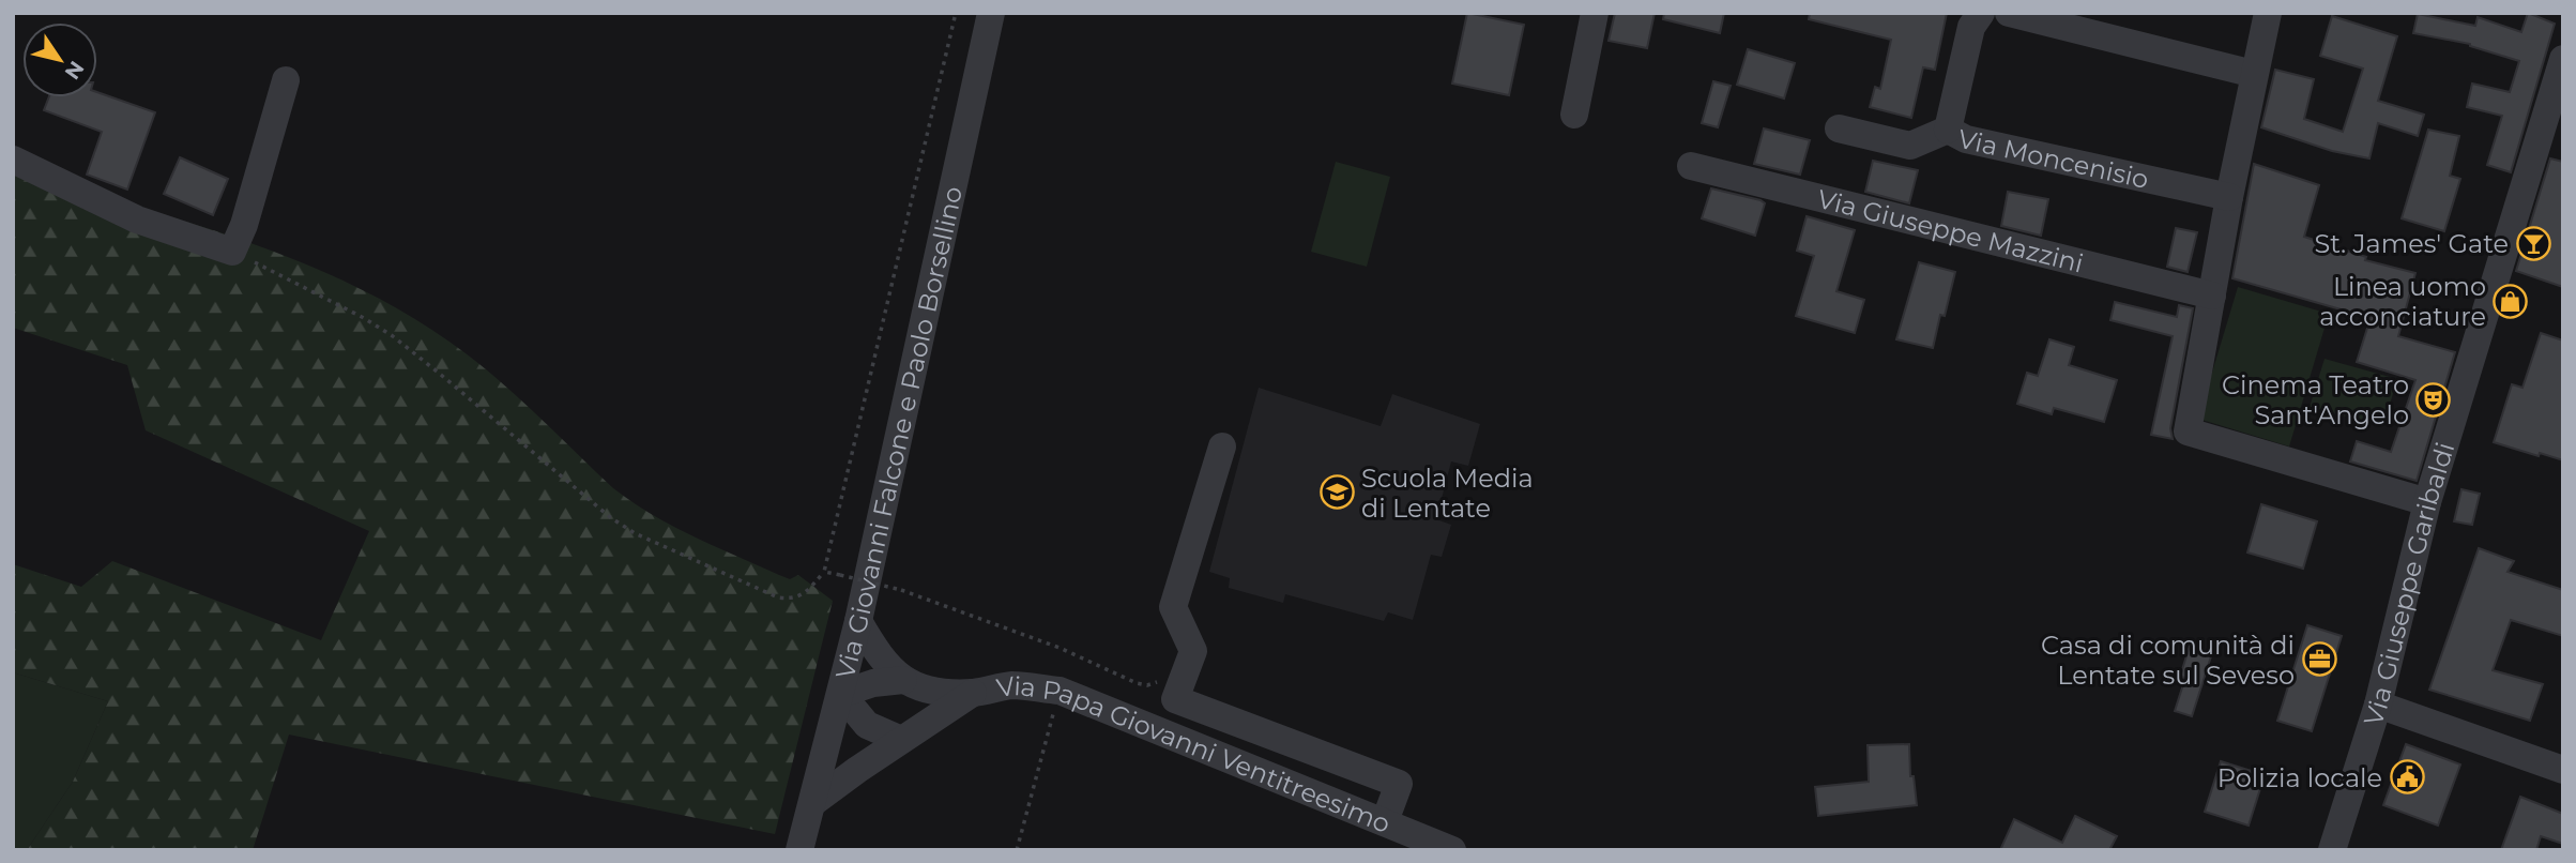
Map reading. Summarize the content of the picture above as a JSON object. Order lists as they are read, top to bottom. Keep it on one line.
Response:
{"streets":{"street":["Via Moncenisio","Via Giuseppe Mazzini","Via Giovanni Falcone e Paolo Borsellino","Via Giuseppe Garibaldi","Via Papa Giovanni Ventitreesimo"]},"crossings":[["Via Giovanni Falcone e Paolo Borsellino","Via Papa Giovanni Ventitreesimo"]],"places":{"bar":["St. James' Gate"],"shop":["Linea uomo acconciature"],"theatre":["Cinema Teatro Sant'Angelo"],"school or university":["Scuola Media di Lentate"],"office":["Casa di comunità di Lentate sul Seveso"],"public building":["Polizia locale"]},"north":"bottom right"}
